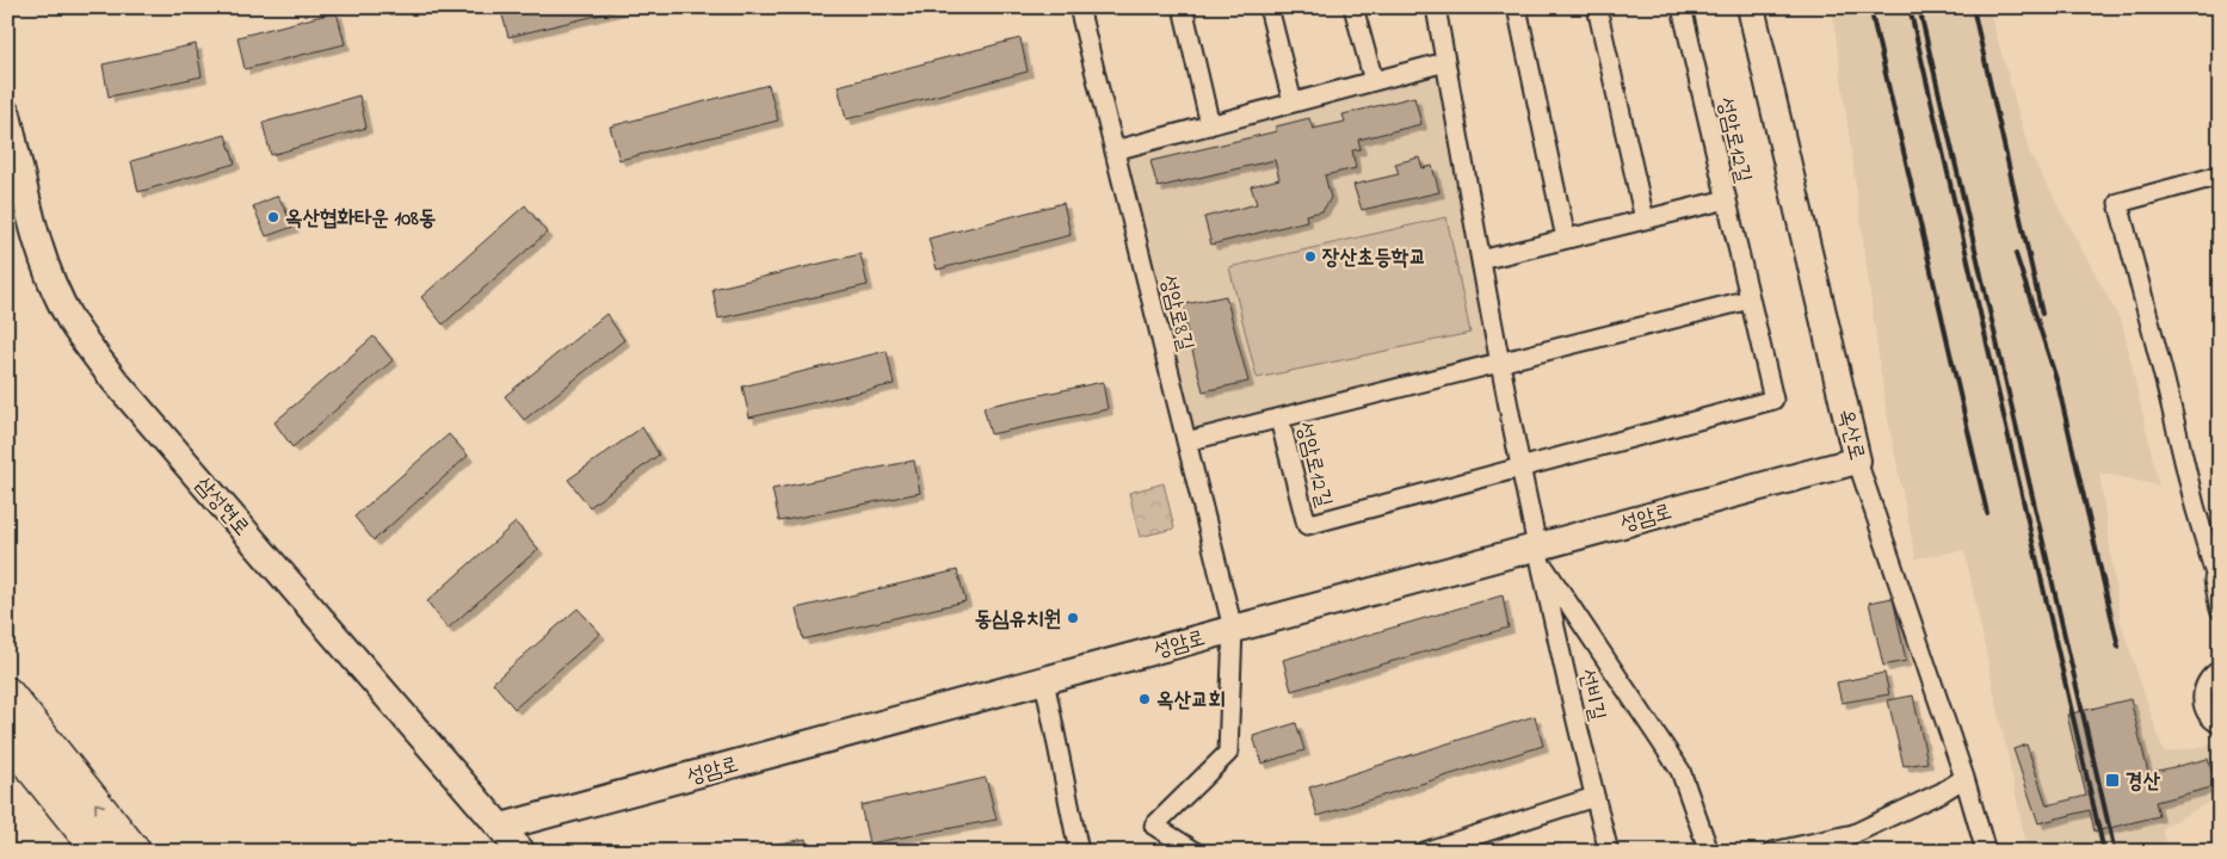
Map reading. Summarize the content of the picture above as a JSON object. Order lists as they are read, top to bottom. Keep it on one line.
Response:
{"streets":{"street":["성암로12길","성암로8길","옥산로","삼성현로","성암로","선비길"]},"crossings":[["성암로8길","성암로"],["옥산로","성암로"],["삼성현로","성암로"],["성암로","선비길"]],"places":{"other":["옥산협화타운 108동","장산초등학교","동심유치원","옥산교회"],"transit":["경산"]}}
